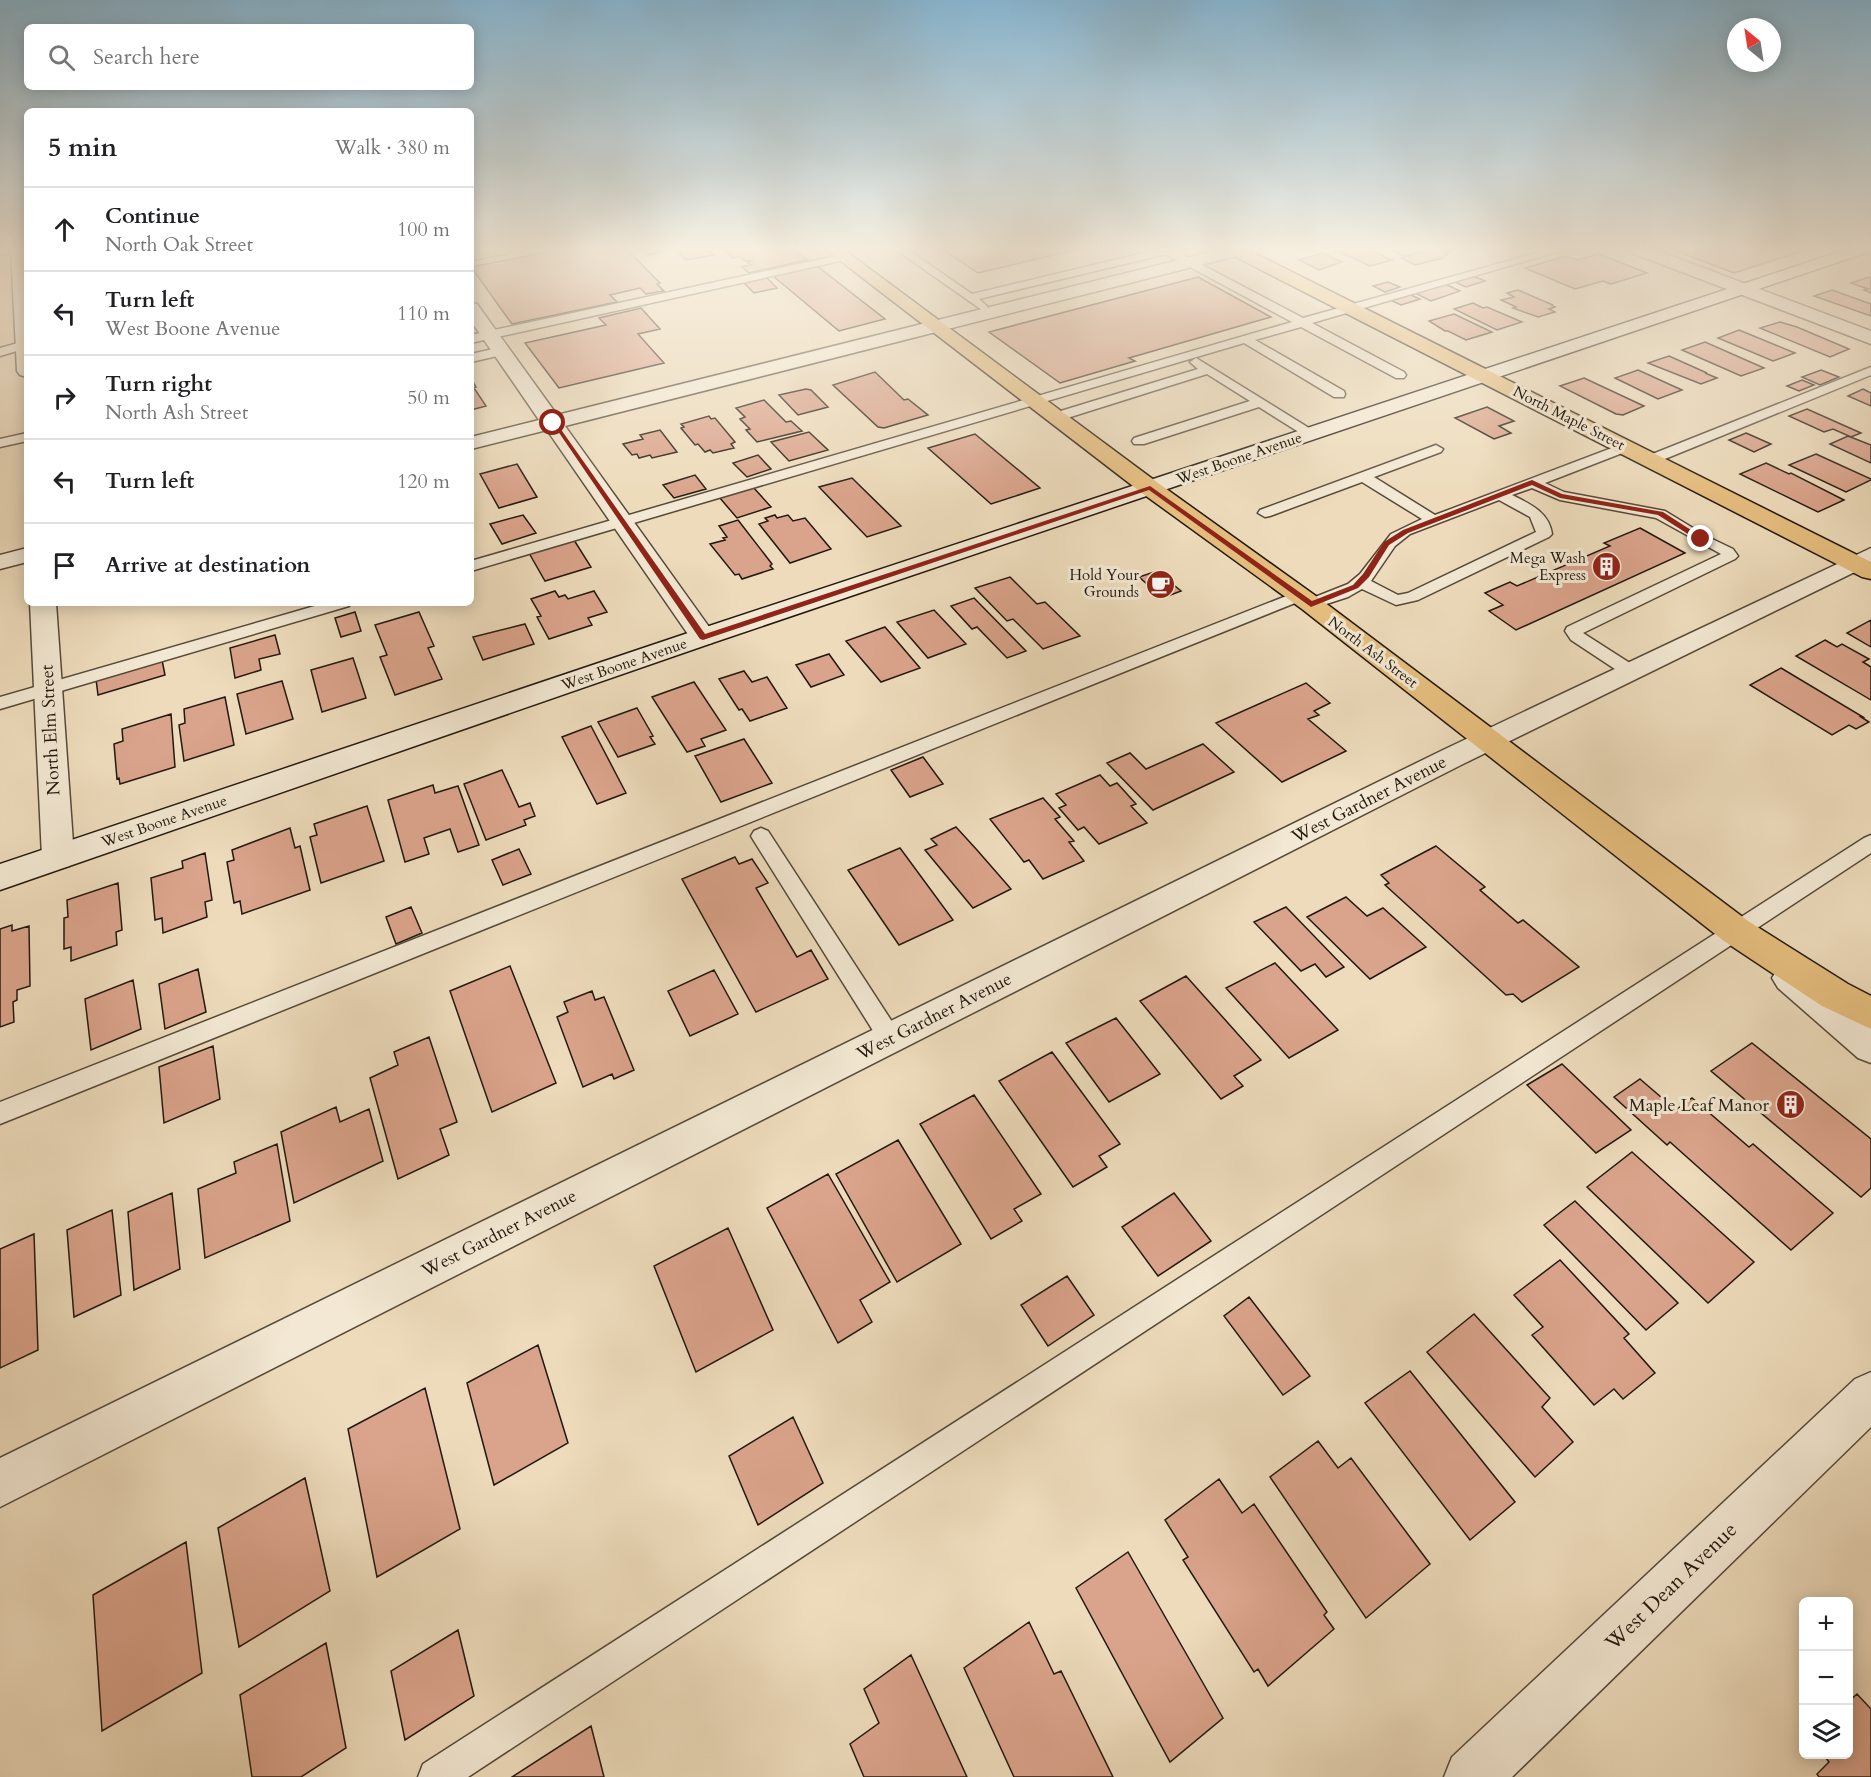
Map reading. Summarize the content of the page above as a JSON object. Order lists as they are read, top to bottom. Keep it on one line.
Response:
{"streets":{"main road":["North Maple Street","North Ash Street"],"street":["West Boone Avenue","North Elm Street","West Gardner Avenue","West Dean Avenue"]},"crossings":[["North Maple Street","West Boone Avenue"],["North Maple Street","West Gardner Avenue"],["West Boone Avenue","North Ash Street"],["West Boone Avenue","North Elm Street"],["North Ash Street","West Gardner Avenue"]],"places":{"building":["Mega Wash Express","Maple Leaf Manor"],"cafe":["Hold Your Grounds"]},"north":"top left","page":{"search":"Search here","heading":["5 min","Walk · 380 m"],"list":[["Continue","North Oak Street","100 m"],["Turn left","West Boone Avenue","110 m"],["Turn right","North Ash Street","50 m"],["Turn left","120 m"],"Arrive at destination"],"map_buttons":["+","−"]}}
